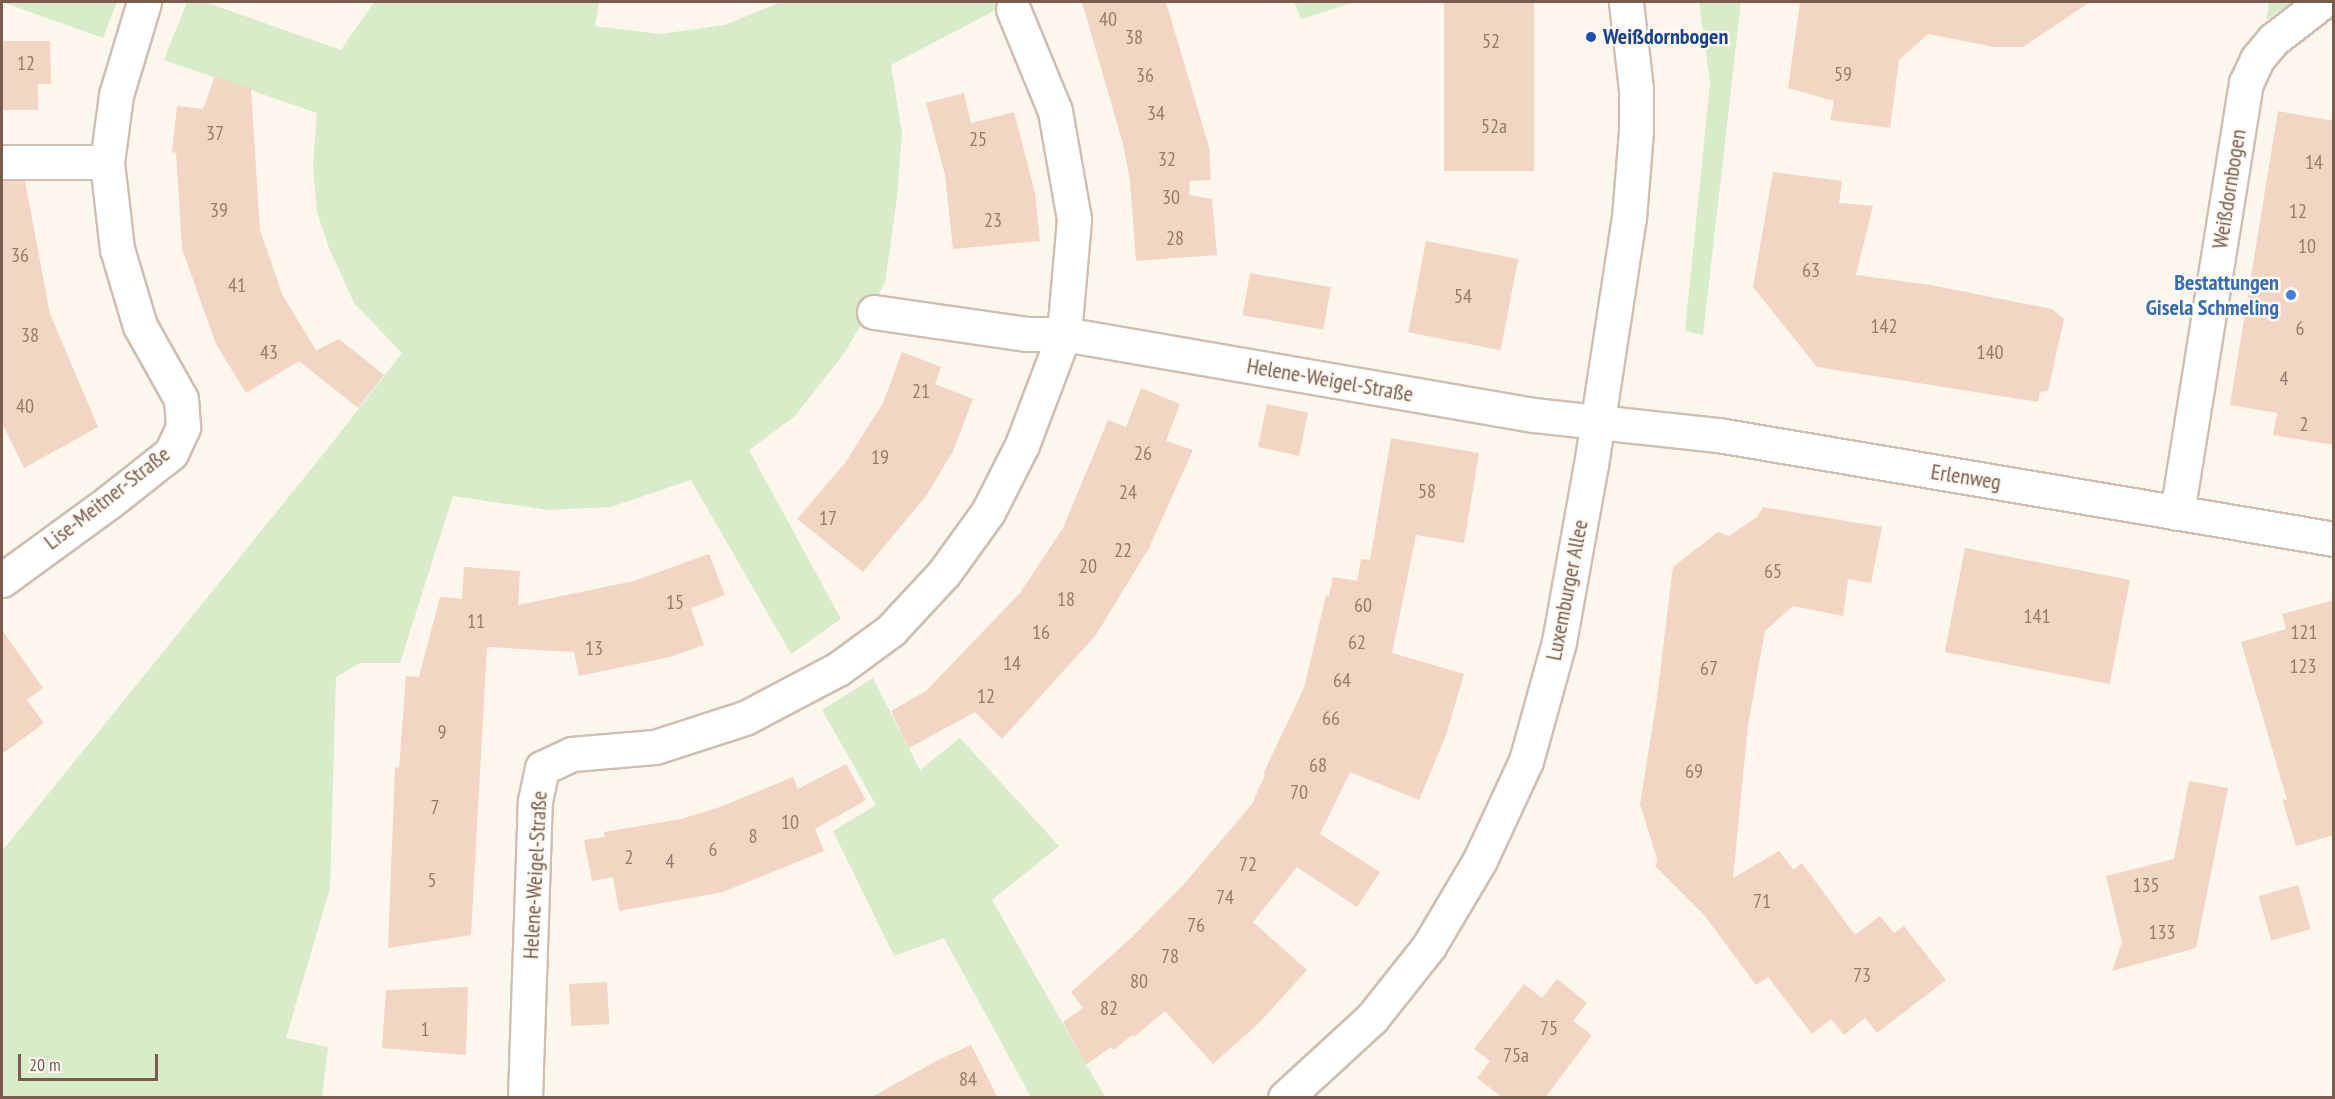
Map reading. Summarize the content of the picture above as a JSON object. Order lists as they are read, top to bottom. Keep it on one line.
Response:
{"streets":{"street":["Weißdornbogen","Helene-Weigel-Straße","Erlenweg","Lise-Meitner-Straße","Luxemburger Allee"]},"crossings":[["Weißdornbogen","Erlenweg"],["Helene-Weigel-Straße","Erlenweg"],["Helene-Weigel-Straße","Luxemburger Allee"],["Erlenweg","Luxemburger Allee"]],"places":["Weißdornbogen","Bestattungen Gisela Schmeling"],"house_numbers":["40","38","52","12","59","36","34","52a","37","25","32","14","30","39","12","23","28","10","36","63","41","54","142","6","38","43","140","4","21","40","2","26","19","58","24","17","22","20","65","18","15","60","141","11","16","121","62","13","14","123","67","64","12","66","9","68","69","70","7","10","8","6","2","4","72","5","135","74","71","76","133","78","73","80","82","75","1","75a","84"],"scale_bar":"20 m"}
